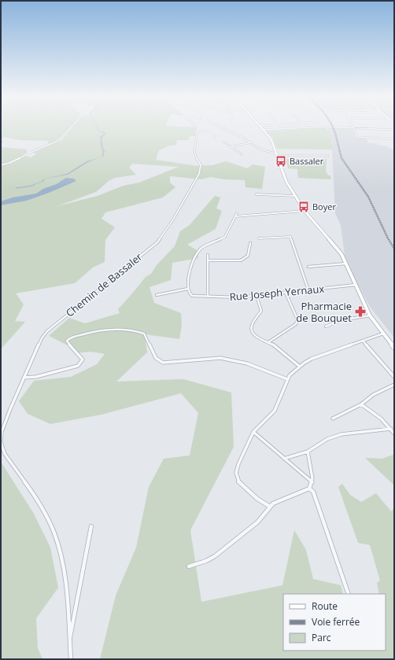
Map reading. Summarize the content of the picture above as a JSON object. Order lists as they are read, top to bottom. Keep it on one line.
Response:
{"streets":{"street":["Chemin de Bassaler","Rue Joseph Yernaux"]},"places":{"bus stop":["Bassaler","Boyer"],"pharmacy":["Pharmacie de Bouquet"]},"legend":["Route","Voie ferrée","Parc"]}
